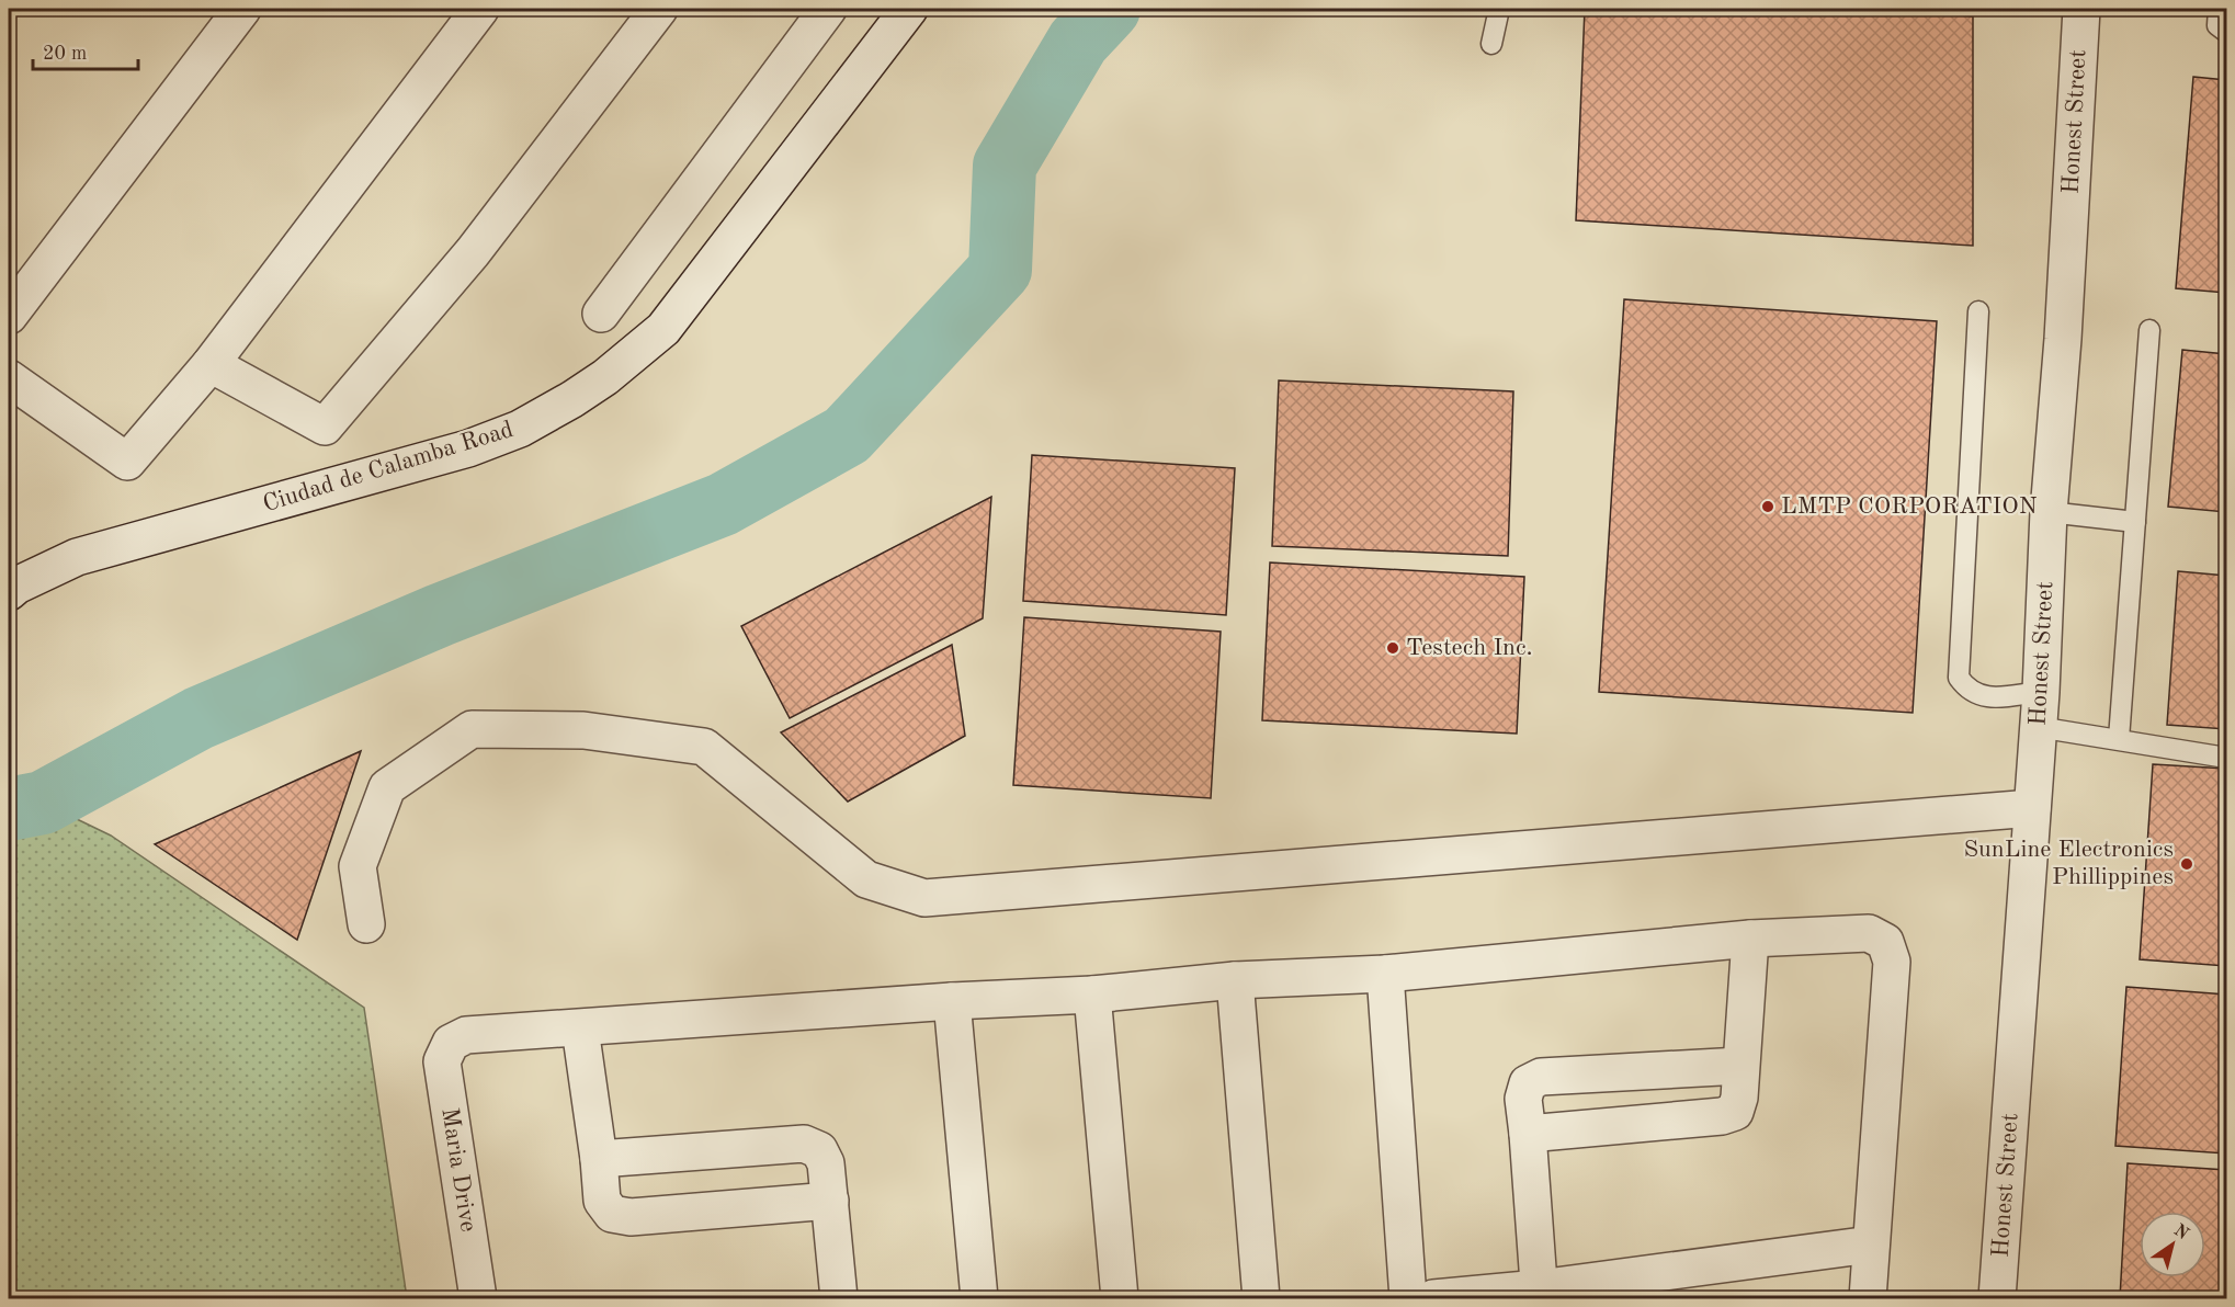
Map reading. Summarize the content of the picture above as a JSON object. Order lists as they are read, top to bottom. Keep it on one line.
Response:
{"streets":{"street":["Honest Street","Ciudad de Calamba Road","Maria Drive"]},"places":["LMTP CORPORATION","Testech Inc.","SunLine Electronics Phillippines"],"scale_bar":"20 m","north":"top right"}
